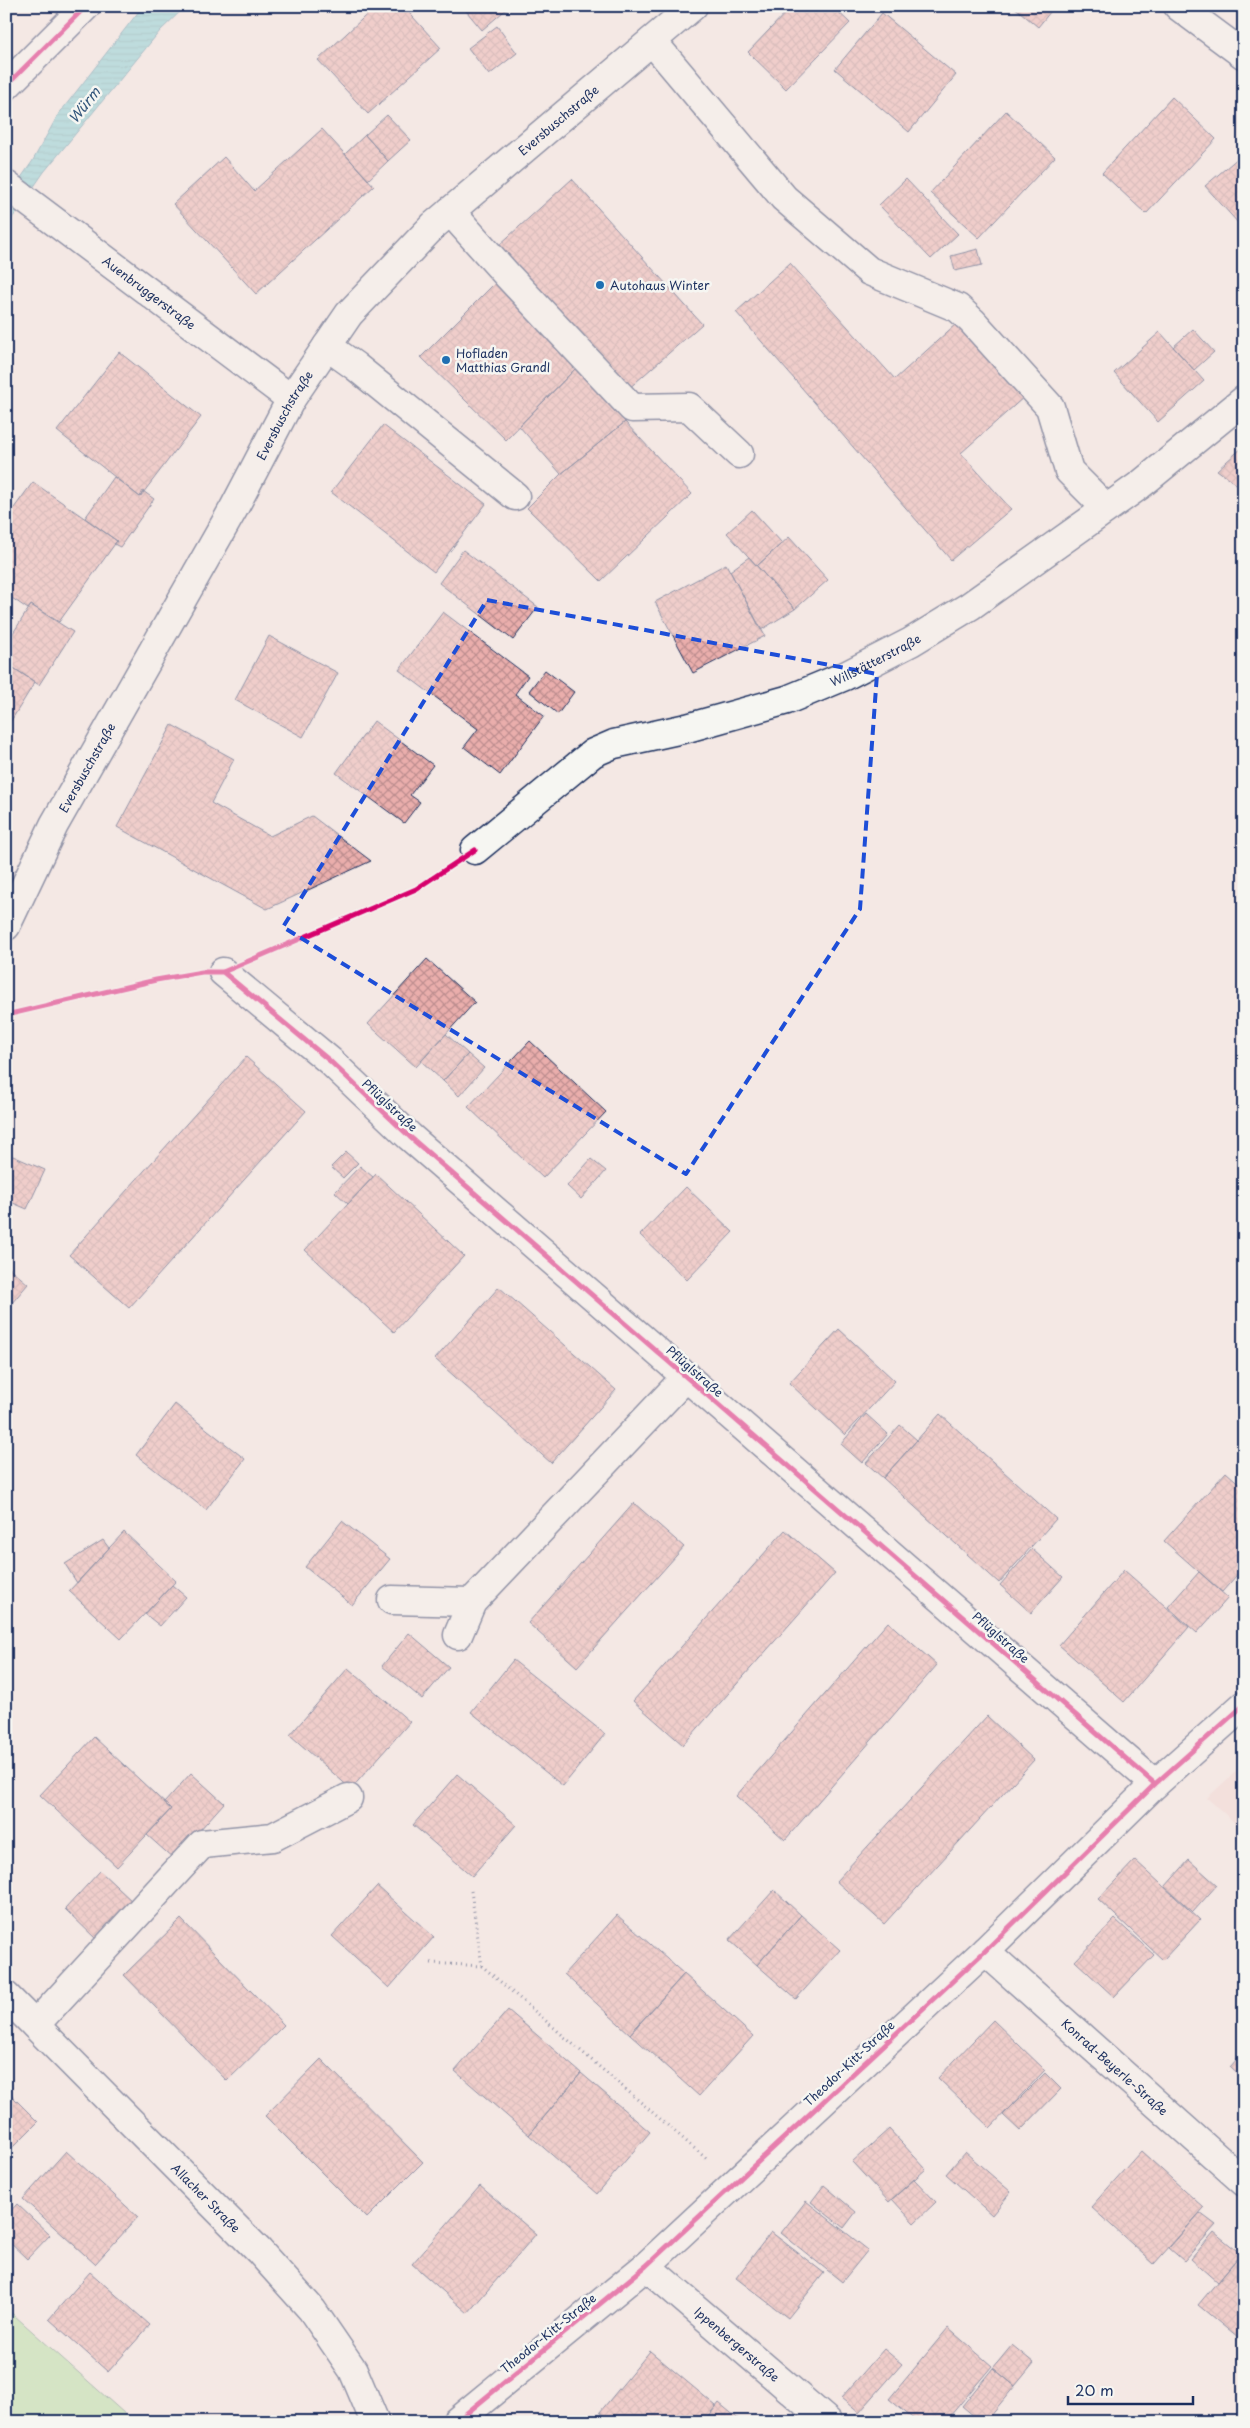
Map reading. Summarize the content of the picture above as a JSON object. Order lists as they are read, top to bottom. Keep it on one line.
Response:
{"streets":{"street":["Eversbuschstraße","Auenbruggerstraße","Willstätterstraße","Pflüglstraße","Theodor-Kitt-Straße","Konrad-Beyerle-Straße","Allacher Straße","Ippenbergerstraße"]},"crossings":[["Eversbuschstraße","Auenbruggerstraße"],["Pflüglstraße","Theodor-Kitt-Straße"],["Theodor-Kitt-Straße","Konrad-Beyerle-Straße"],["Theodor-Kitt-Straße","Ippenbergerstraße"]],"water":["Würm"],"places":["Autohaus Winter","Hofladen Matthias Grandl"],"scale_bar":"20 m"}
